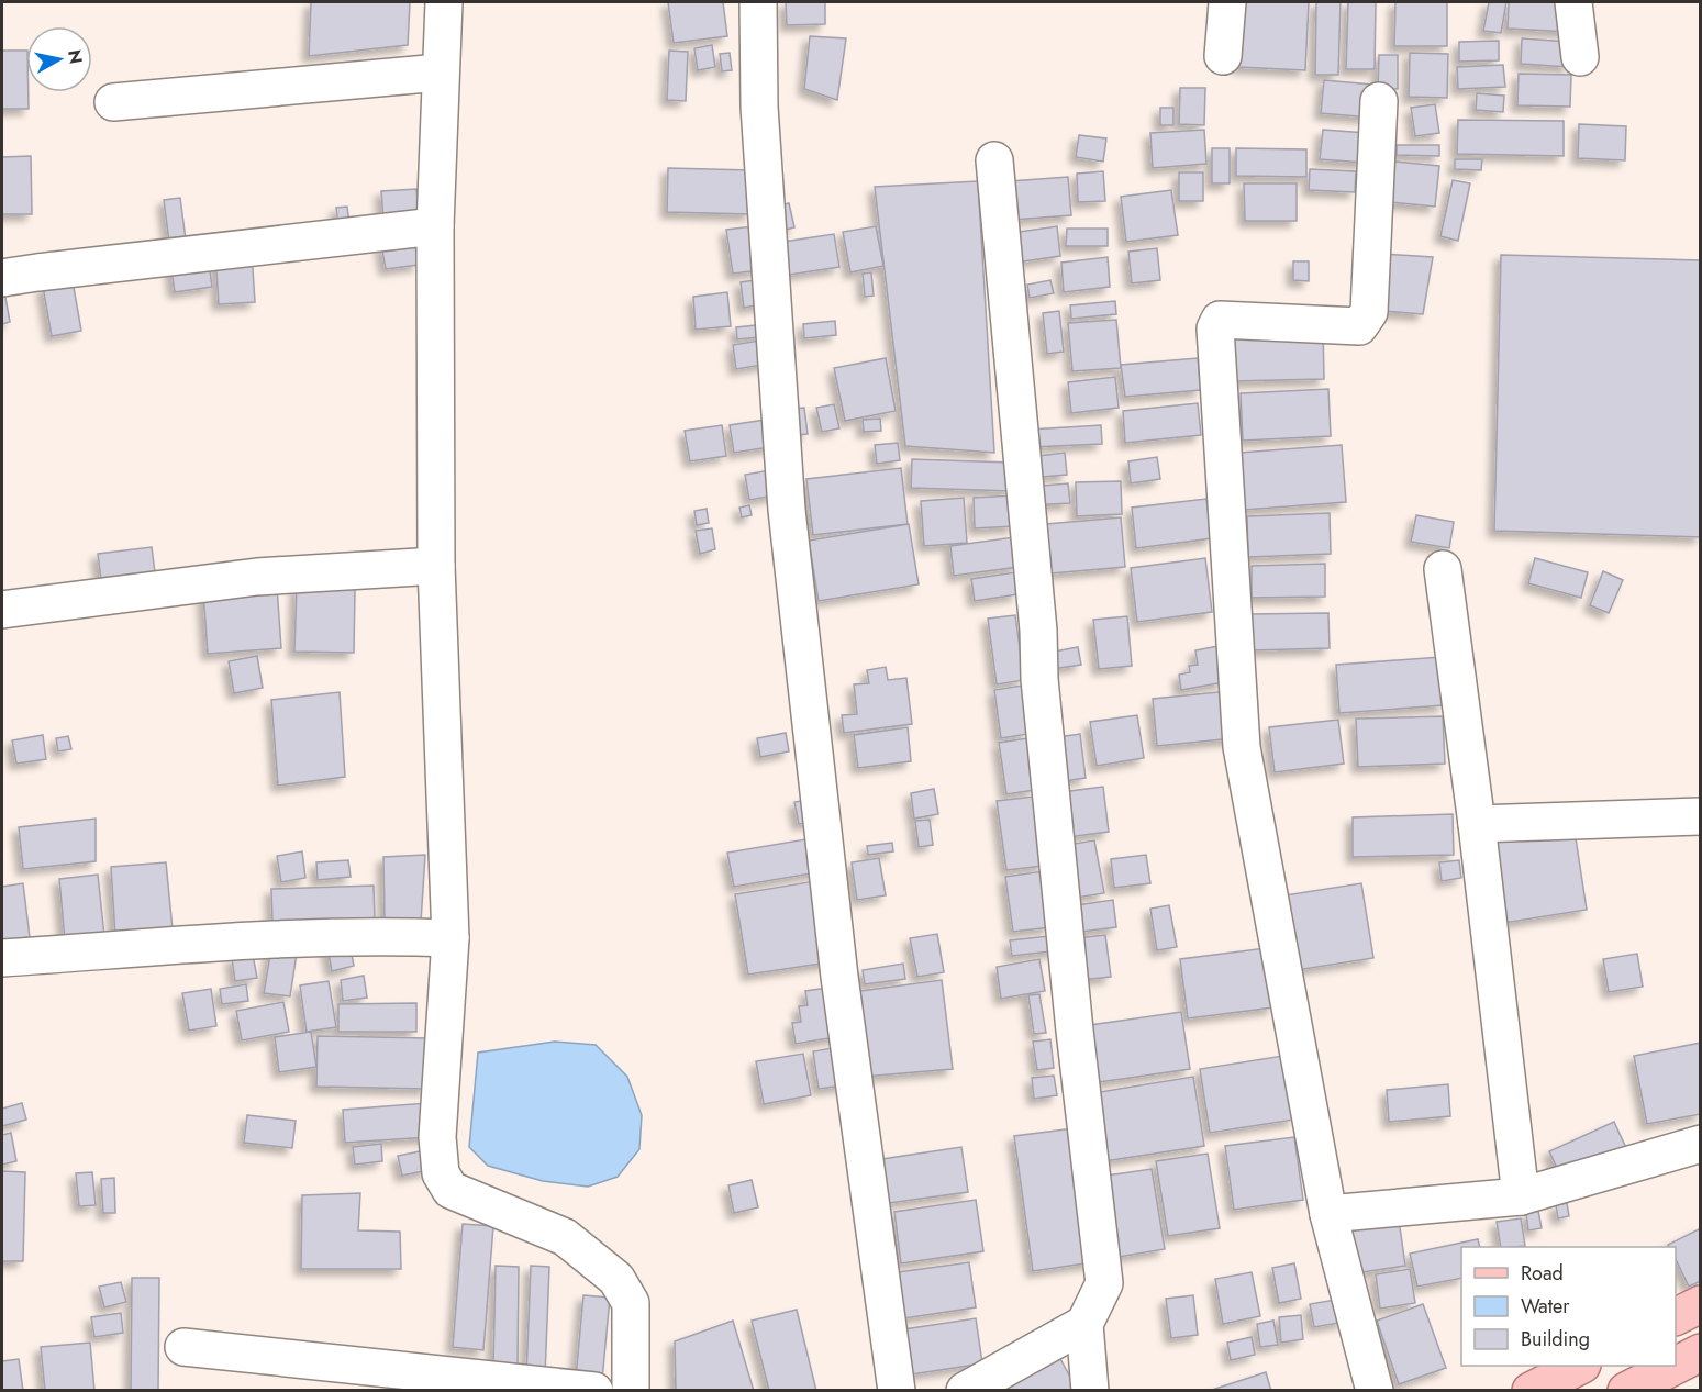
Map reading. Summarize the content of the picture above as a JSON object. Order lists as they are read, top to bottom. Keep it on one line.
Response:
{"legend":["Road","Water","Building"],"north":"right"}
